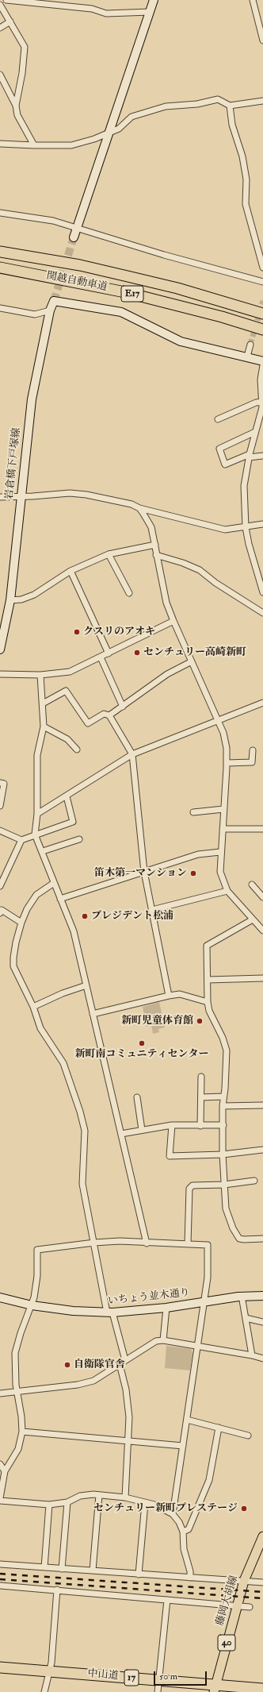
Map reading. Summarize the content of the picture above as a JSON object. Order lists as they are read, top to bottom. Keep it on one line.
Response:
{"streets":{"highway":["関越自動車道","E17","中山道","17"],"main road":["藤岡大胡線","40"],"street":["岩倉橋下戸塚線","いちょう並木通り"]},"crossings":[["藤岡大胡線","中山道"]],"places":["クスリのアオキ","センチュリー高崎新町","笛木第一マンション","プレジデント松浦","新町児童体育館","新町南コミュニティセンター","自衛隊官舎","センチュリー新町プレステージ"],"scale_bar":"50 m"}
